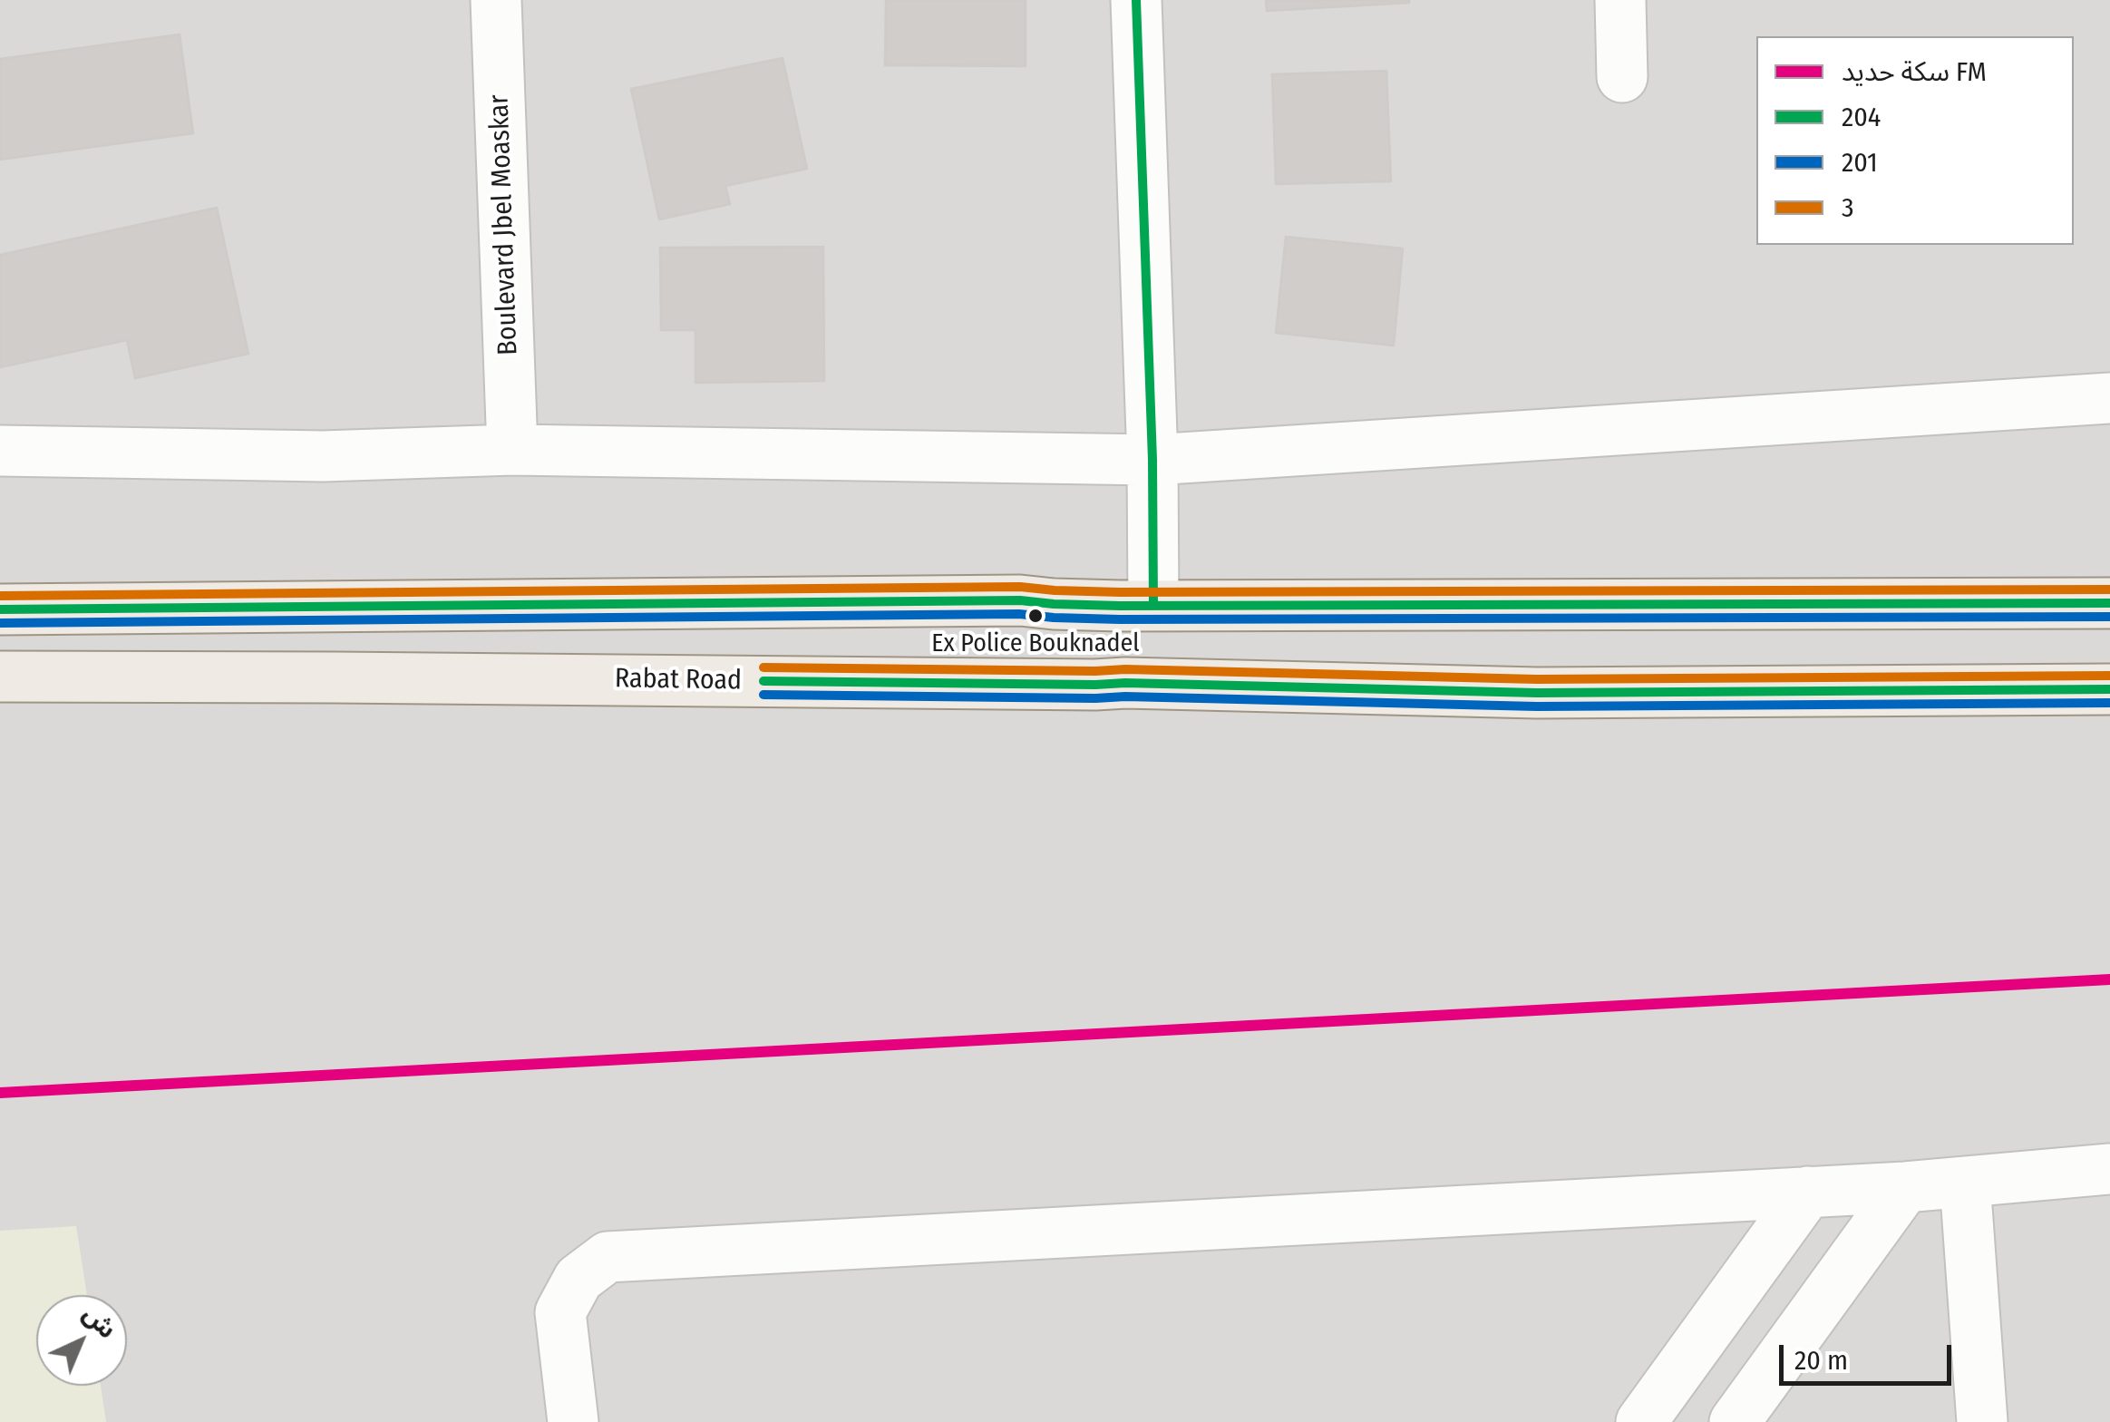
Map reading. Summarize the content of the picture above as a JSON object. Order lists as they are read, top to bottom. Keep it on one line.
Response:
{"streets":{"main road":["Rabat Road"],"street":["Boulevard Jbel Moaskar"]},"places":["Ex Police Bouknadel"],"lines":["transit line 204","transit line 3","transit line 201","rail line FM"],"legend":["سكة حديد FM","204","201","3"],"scale_bar":"20 m","north":"top right"}
